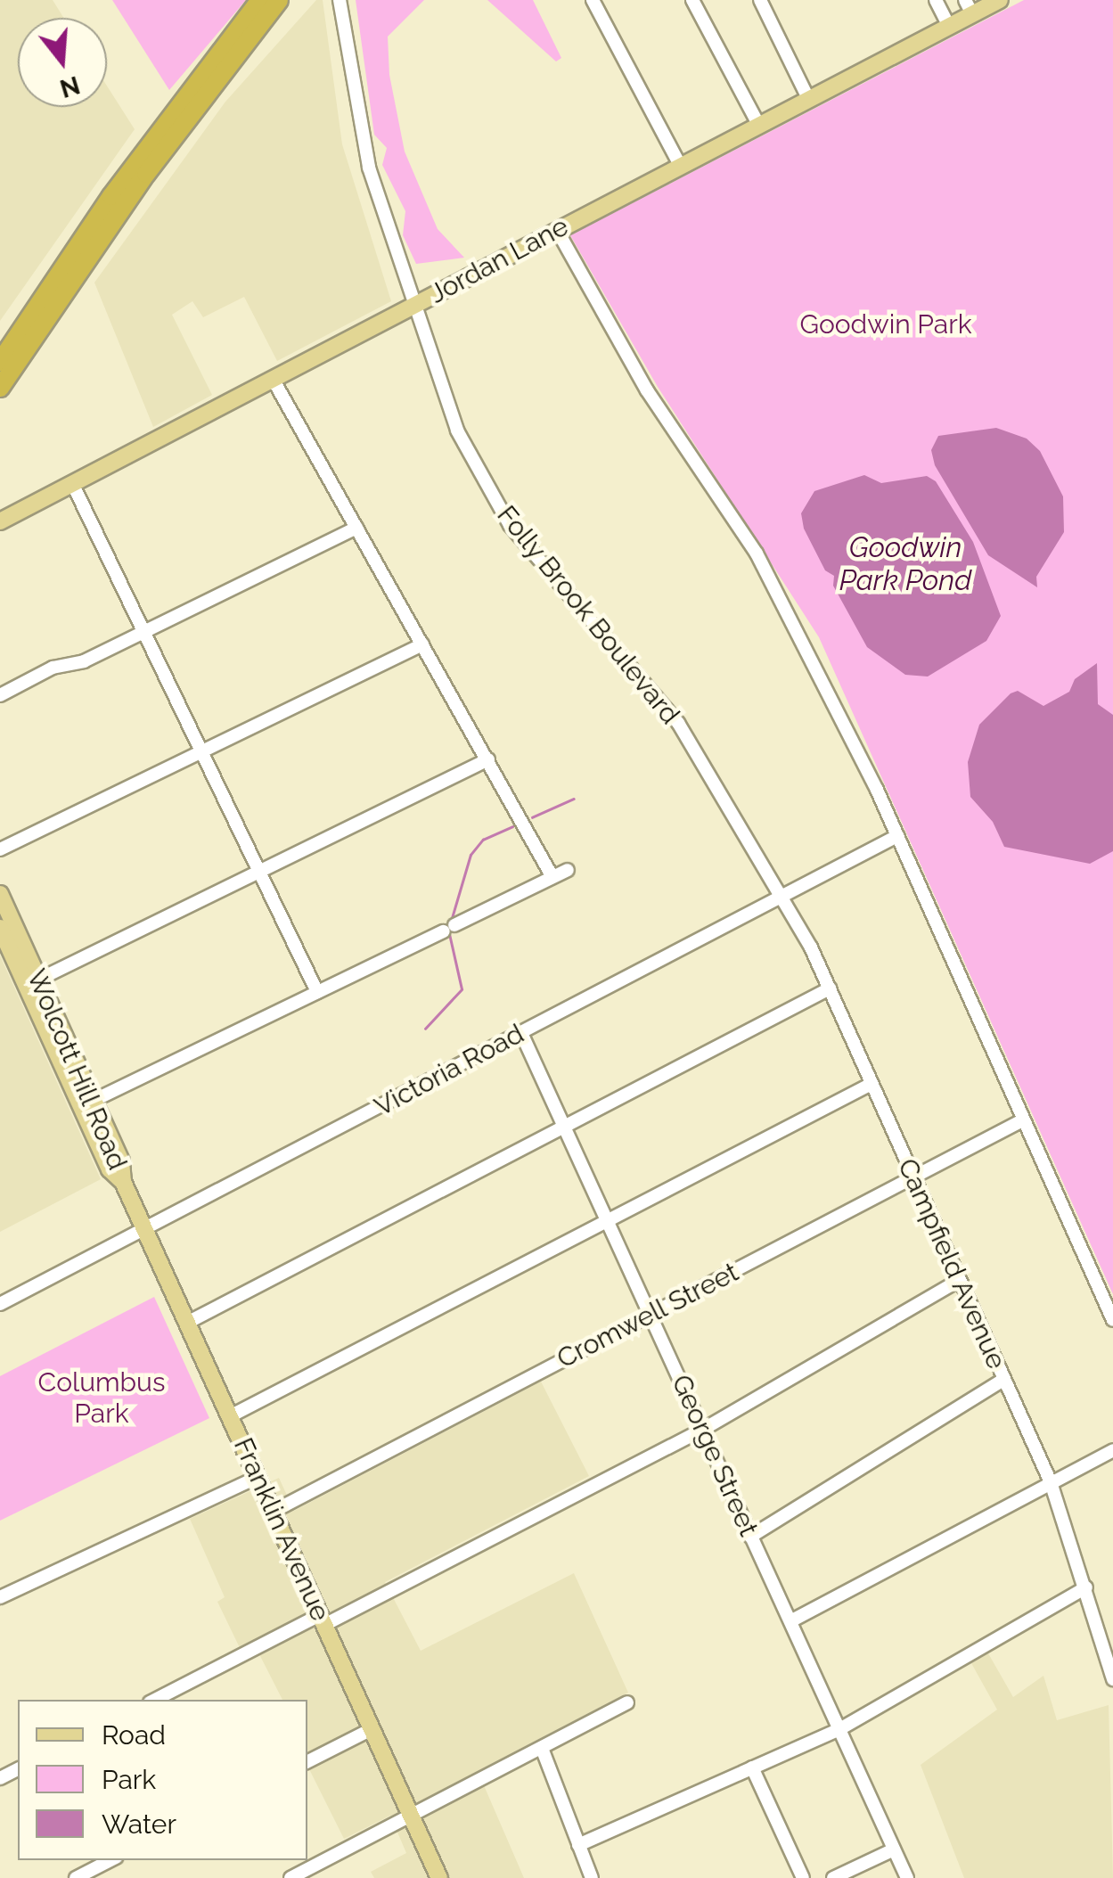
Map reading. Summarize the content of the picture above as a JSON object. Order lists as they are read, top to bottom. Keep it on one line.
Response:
{"streets":{"main road":["Jordan Lane","Wolcott Hill Road","Franklin Avenue"],"street":["Folly Brook Boulevard","Victoria Road","Campfield Avenue","Cromwell Street","George Street"]},"crossings":[["Jordan Lane","Folly Brook Boulevard"],["Folly Brook Boulevard","Campfield Avenue"],["Wolcott Hill Road","Franklin Avenue"],["Victoria Road","Campfield Avenue"],["Victoria Road","George Street"],["Victoria Road","Franklin Avenue"],["Campfield Avenue","Cromwell Street"],["Cromwell Street","George Street"],["Cromwell Street","Franklin Avenue"]],"water":["Goodwin Park Pond"],"parks":["Goodwin Park","Columbus Park"],"legend":["Road","Park","Water"],"north":"bottom"}
